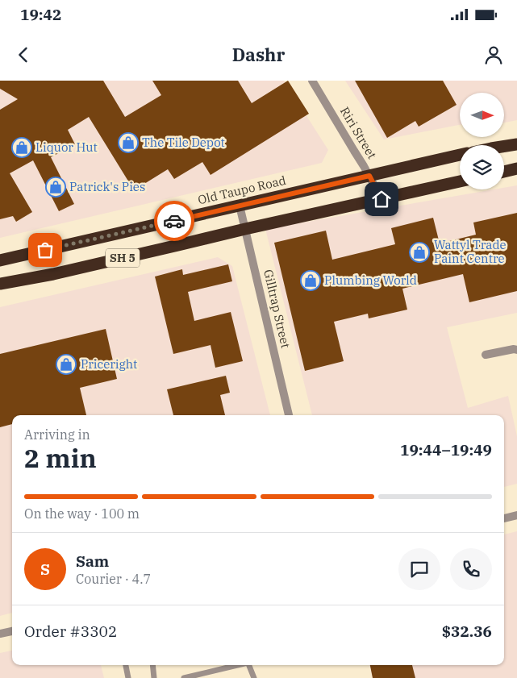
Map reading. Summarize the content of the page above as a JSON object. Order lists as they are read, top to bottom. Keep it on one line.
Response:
{"streets":{"highway":["Old Taupo Road","SH 5"],"street":["Riri Street","Gilltrap Street"]},"crossings":[["Riri Street","Old Taupo Road"],["Riri Street","SH 5"],["Old Taupo Road","Gilltrap Street"],["SH 5","Gilltrap Street"]],"places":{"shop":["The Tile Depot","Liquor Hut","Patrick's Pies","Wattyl Trade Paint Centre","Plumbing World","Priceright"]},"north":"right","page":{"status":"19:42","header":"Dashr","heading":["2 min","Arriving in","19:44–19:49"],"panel":["Sam","Courier · 4.7","Order #3302","$32.36"],"bar":"On the way · 100 m","round":"S"}}
